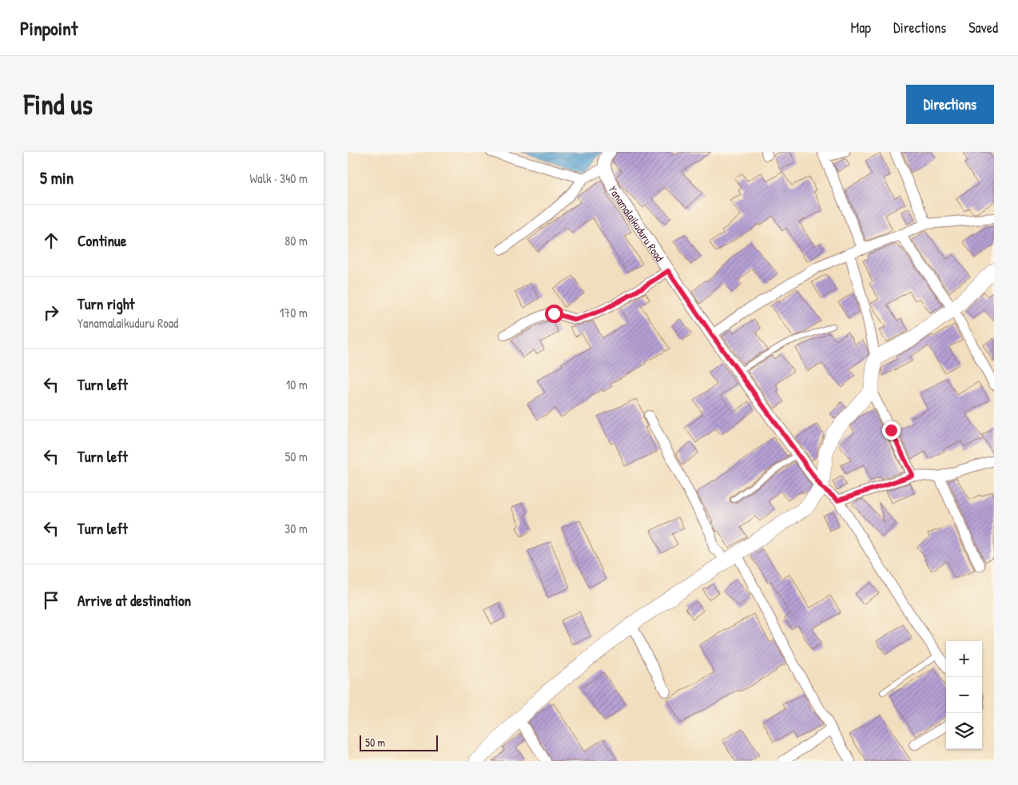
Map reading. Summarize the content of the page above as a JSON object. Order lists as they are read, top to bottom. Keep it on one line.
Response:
{"streets":{"street":["Yanamalaikuduru Road"]},"scale_bar":"50 m","page":{"header":"Pinpoint","nav":["Map","Directions","Saved"],"buttons":"Directions","title":"Find us","heading":["5 min","Walk · 340 m"],"list":[["Continue","80 m"],["Turn right","Yanamalaikuduru Road","170 m"],["Turn left","10 m"],["Turn left","50 m"],["Turn left","30 m"],"Arrive at destination"],"map_buttons":["+","−"],"scale":"50 m"}}
